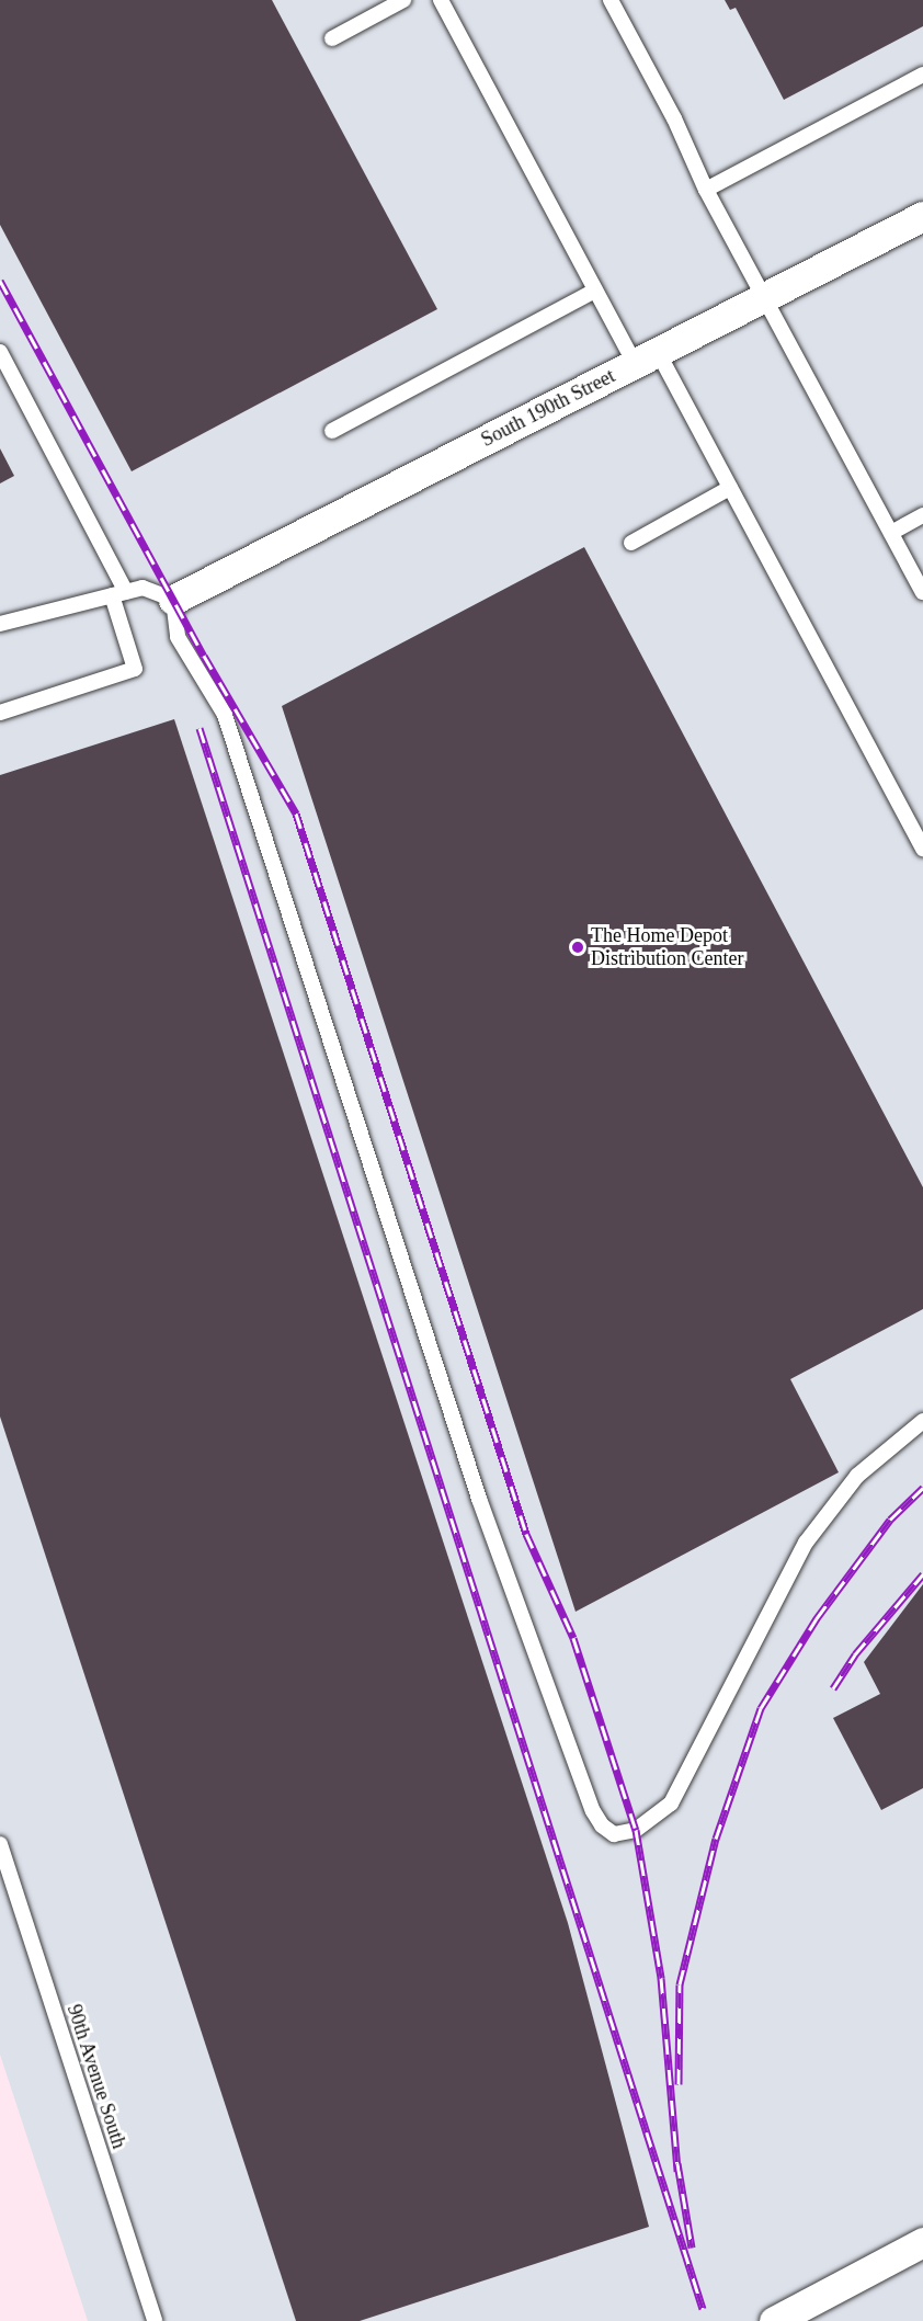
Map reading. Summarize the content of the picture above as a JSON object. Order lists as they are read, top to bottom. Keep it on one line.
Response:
{"streets":{"street":["South 190th Street"],"lane":["90th Avenue South"]},"places":["The Home Depot Distribution Center"]}
